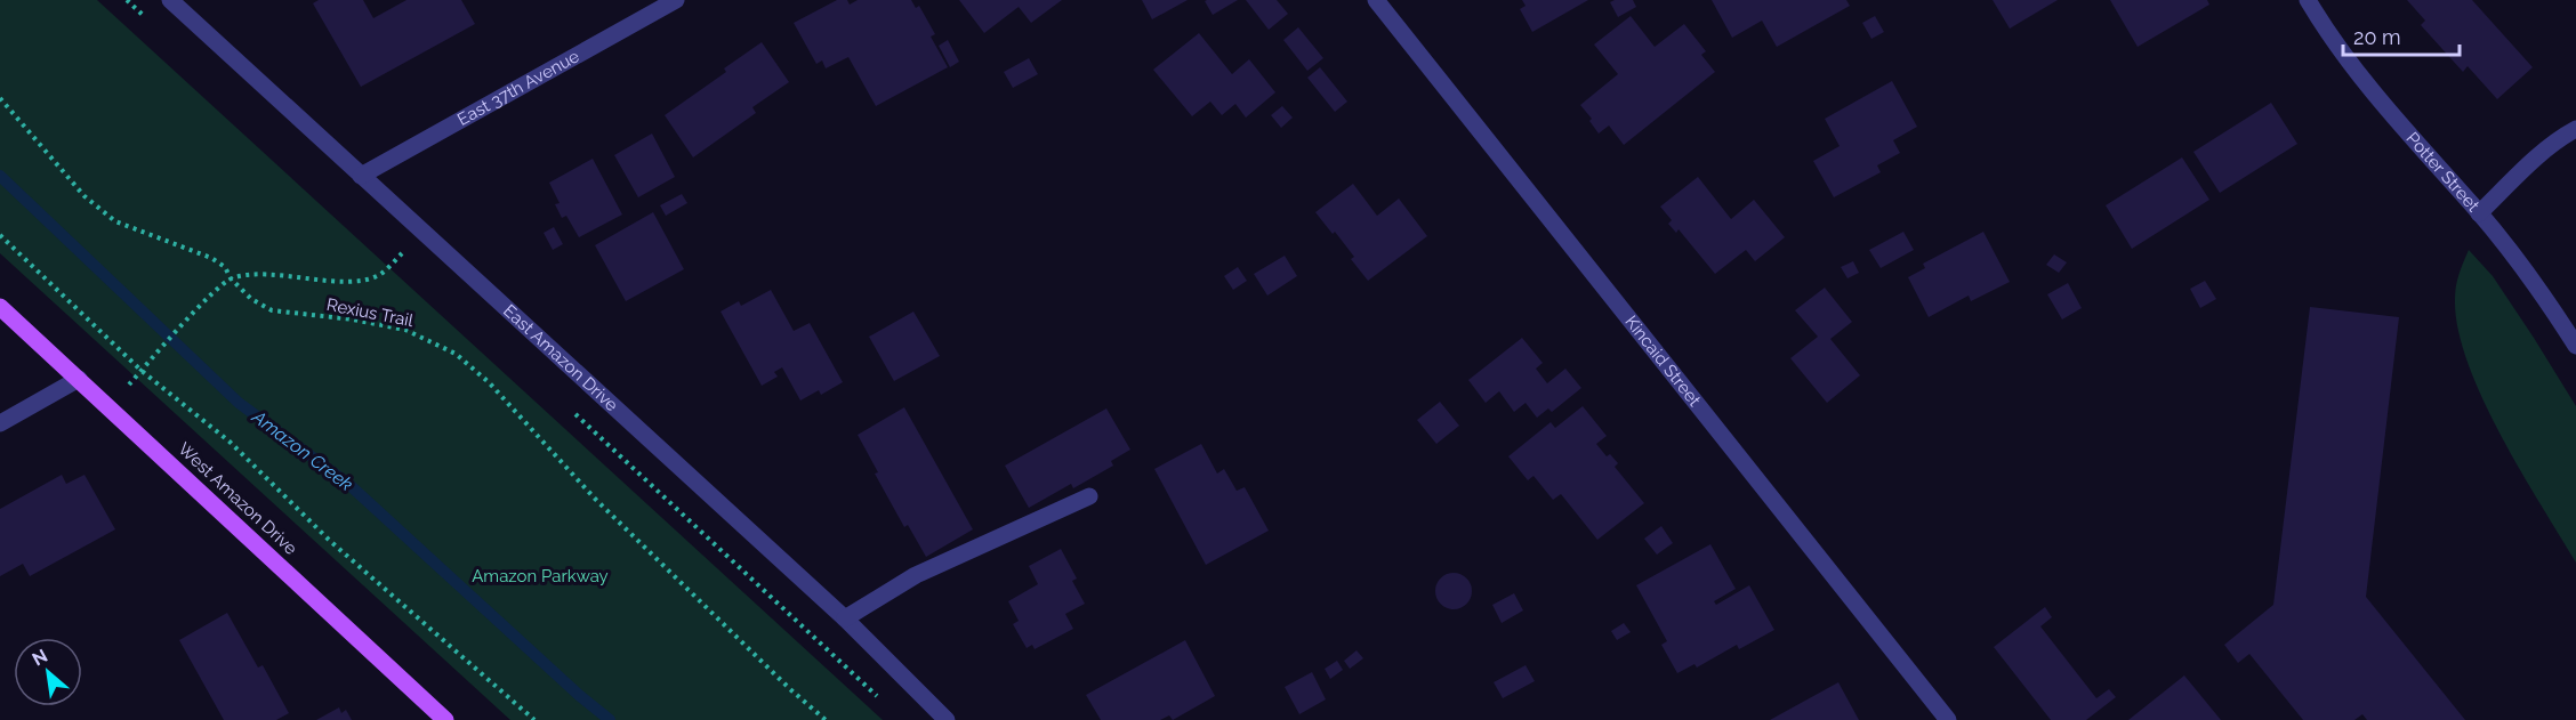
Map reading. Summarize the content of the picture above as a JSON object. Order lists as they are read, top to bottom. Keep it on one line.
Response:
{"streets":{"main road":["West Amazon Drive"],"street":["East 37th Avenue","Potter Street","East Amazon Drive","Kincaid Street"],"path":["Rexius Trail"]},"crossings":[["East 37th Avenue","East Amazon Drive"]],"water":["Amazon Creek"],"parks":["Amazon Parkway"],"scale_bar":"20 m","north":"top left"}
